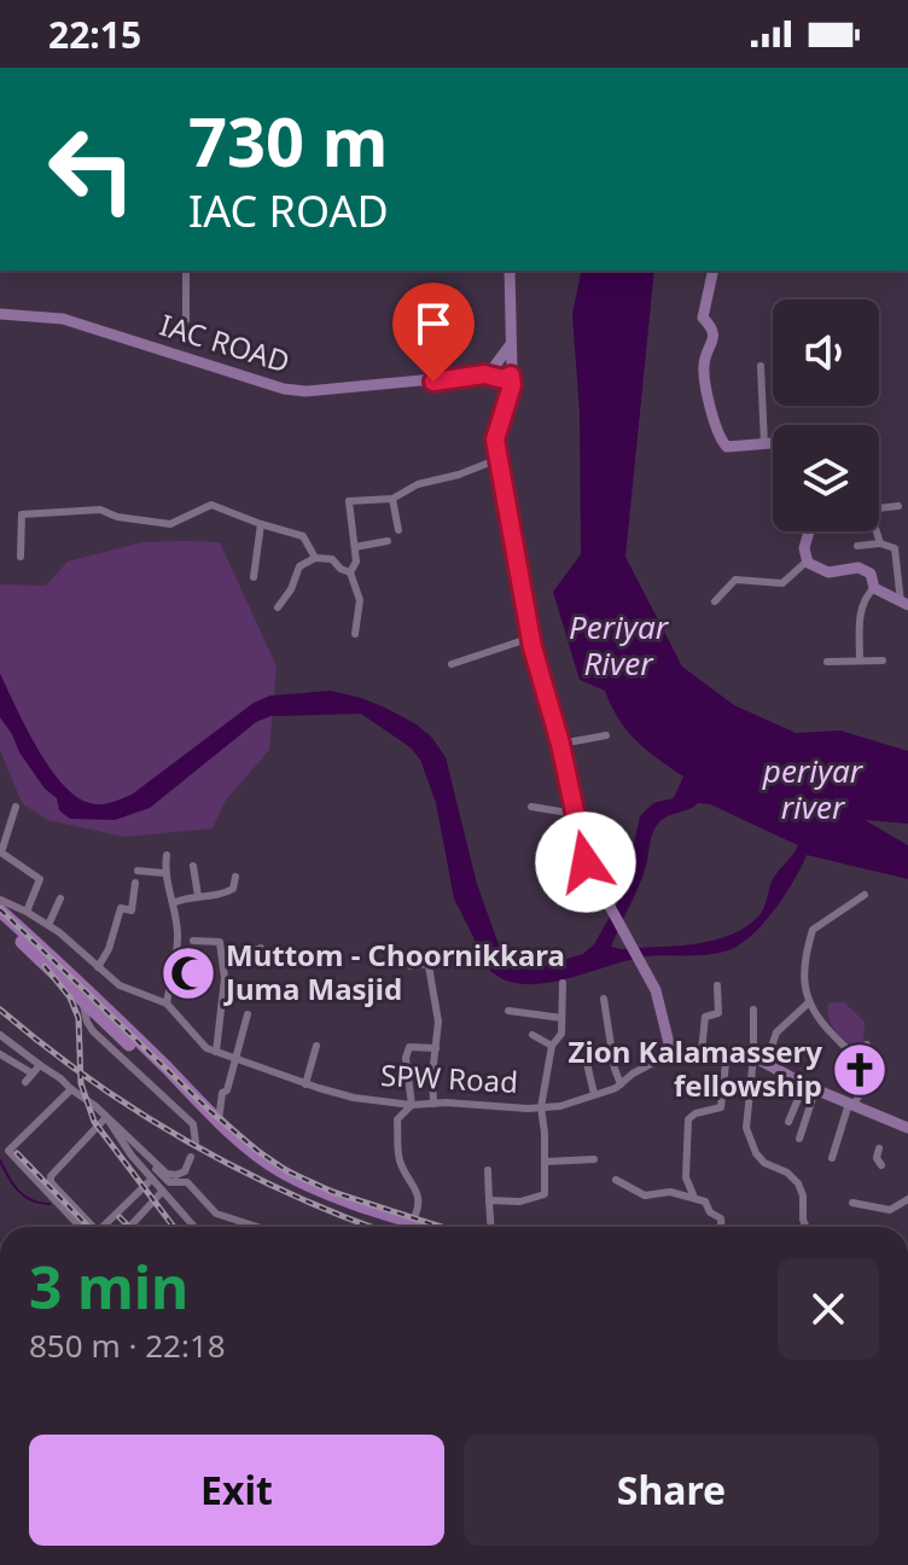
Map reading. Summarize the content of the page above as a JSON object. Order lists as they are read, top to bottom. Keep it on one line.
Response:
{"streets":{"main road":["IAC ROAD","SPW Road"]},"water":["Periyar River","periyar river"],"places":{"mosque":["Muttom - Choornikkara Juma Masjid"],"church":["Zion Kalamassery fellowship"]},"page":{"status":"22:15","turn":["730 m","IAC ROAD"],"heading":["3 min","850 m · 22:18"],"buttons":["Exit","Share"]}}
